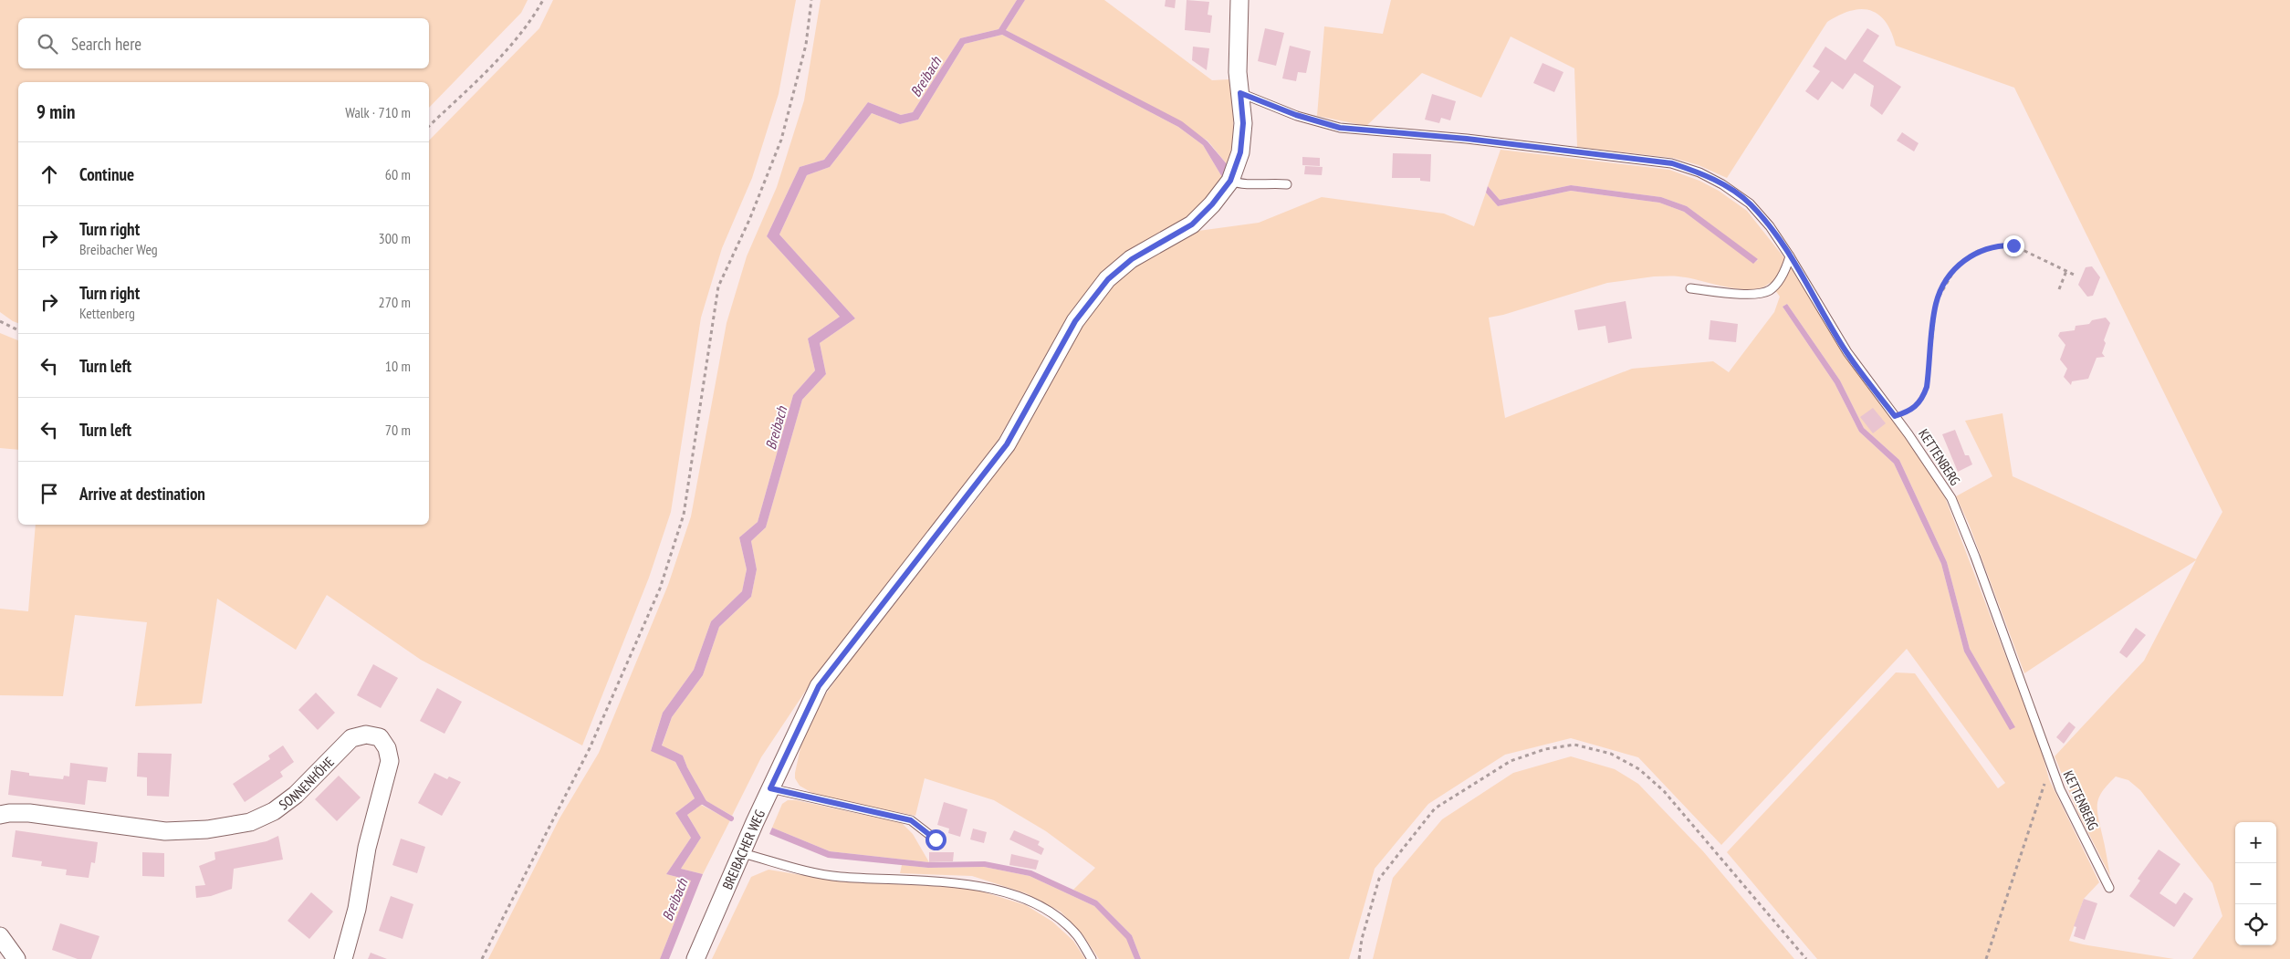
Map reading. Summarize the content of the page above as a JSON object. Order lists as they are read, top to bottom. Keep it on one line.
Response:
{"streets":{"street":["SONNENHÖHE","BREIBACHER WEG"],"lane":["KETTENBERG"]},"crossings":[["KETTENBERG","BREIBACHER WEG"]],"water":["Breibach"],"page":{"search":"Search here","heading":["9 min","Walk · 710 m"],"list":[["Continue","60 m"],["Turn right","Breibacher Weg","300 m"],["Turn right","Kettenberg","270 m"],["Turn left","10 m"],["Turn left","70 m"],"Arrive at destination"],"map_buttons":["+","−"]}}
